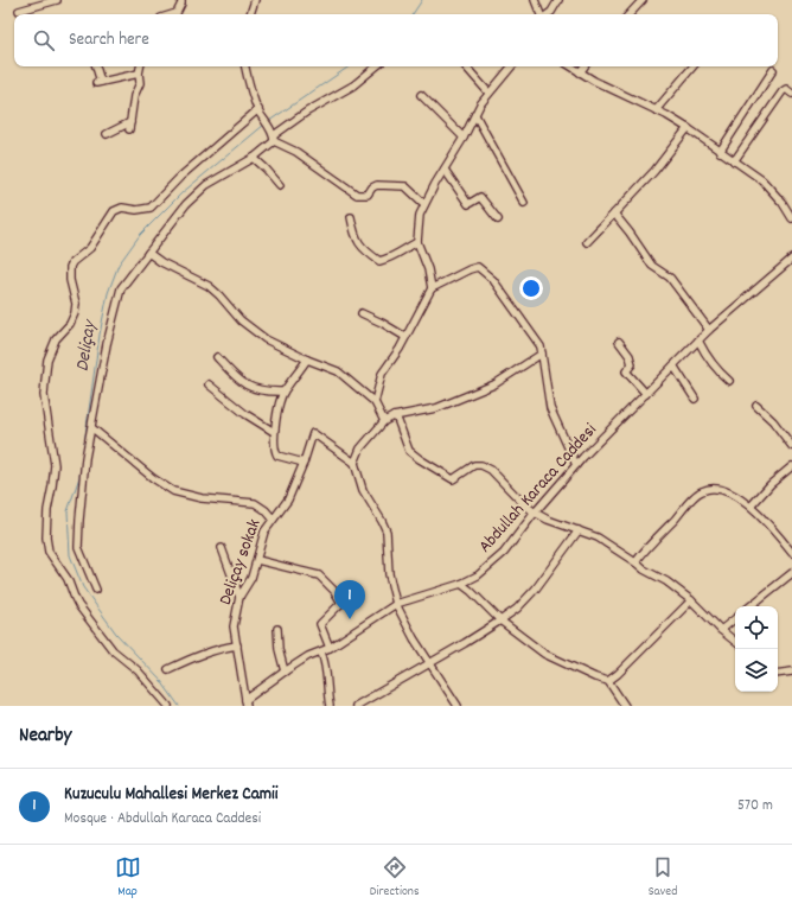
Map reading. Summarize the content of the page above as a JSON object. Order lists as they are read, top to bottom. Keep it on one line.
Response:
{"streets":{"street":["Abdullah Karaca Caddesi","Deliçay sokak"]},"crossings":[["Abdullah Karaca Caddesi","Deliçay sokak"]],"water":["Deliçay"],"page":{"search":"Search here","pins":"1","heading":"Nearby","list":[{"mark":"1","name":"Kuzuculu Mahallesi Merkez Camii","note":"Mosque · Abdullah Karaca Caddesi","value":"570 m"}],"nav":["Map","Directions","Saved"]}}
